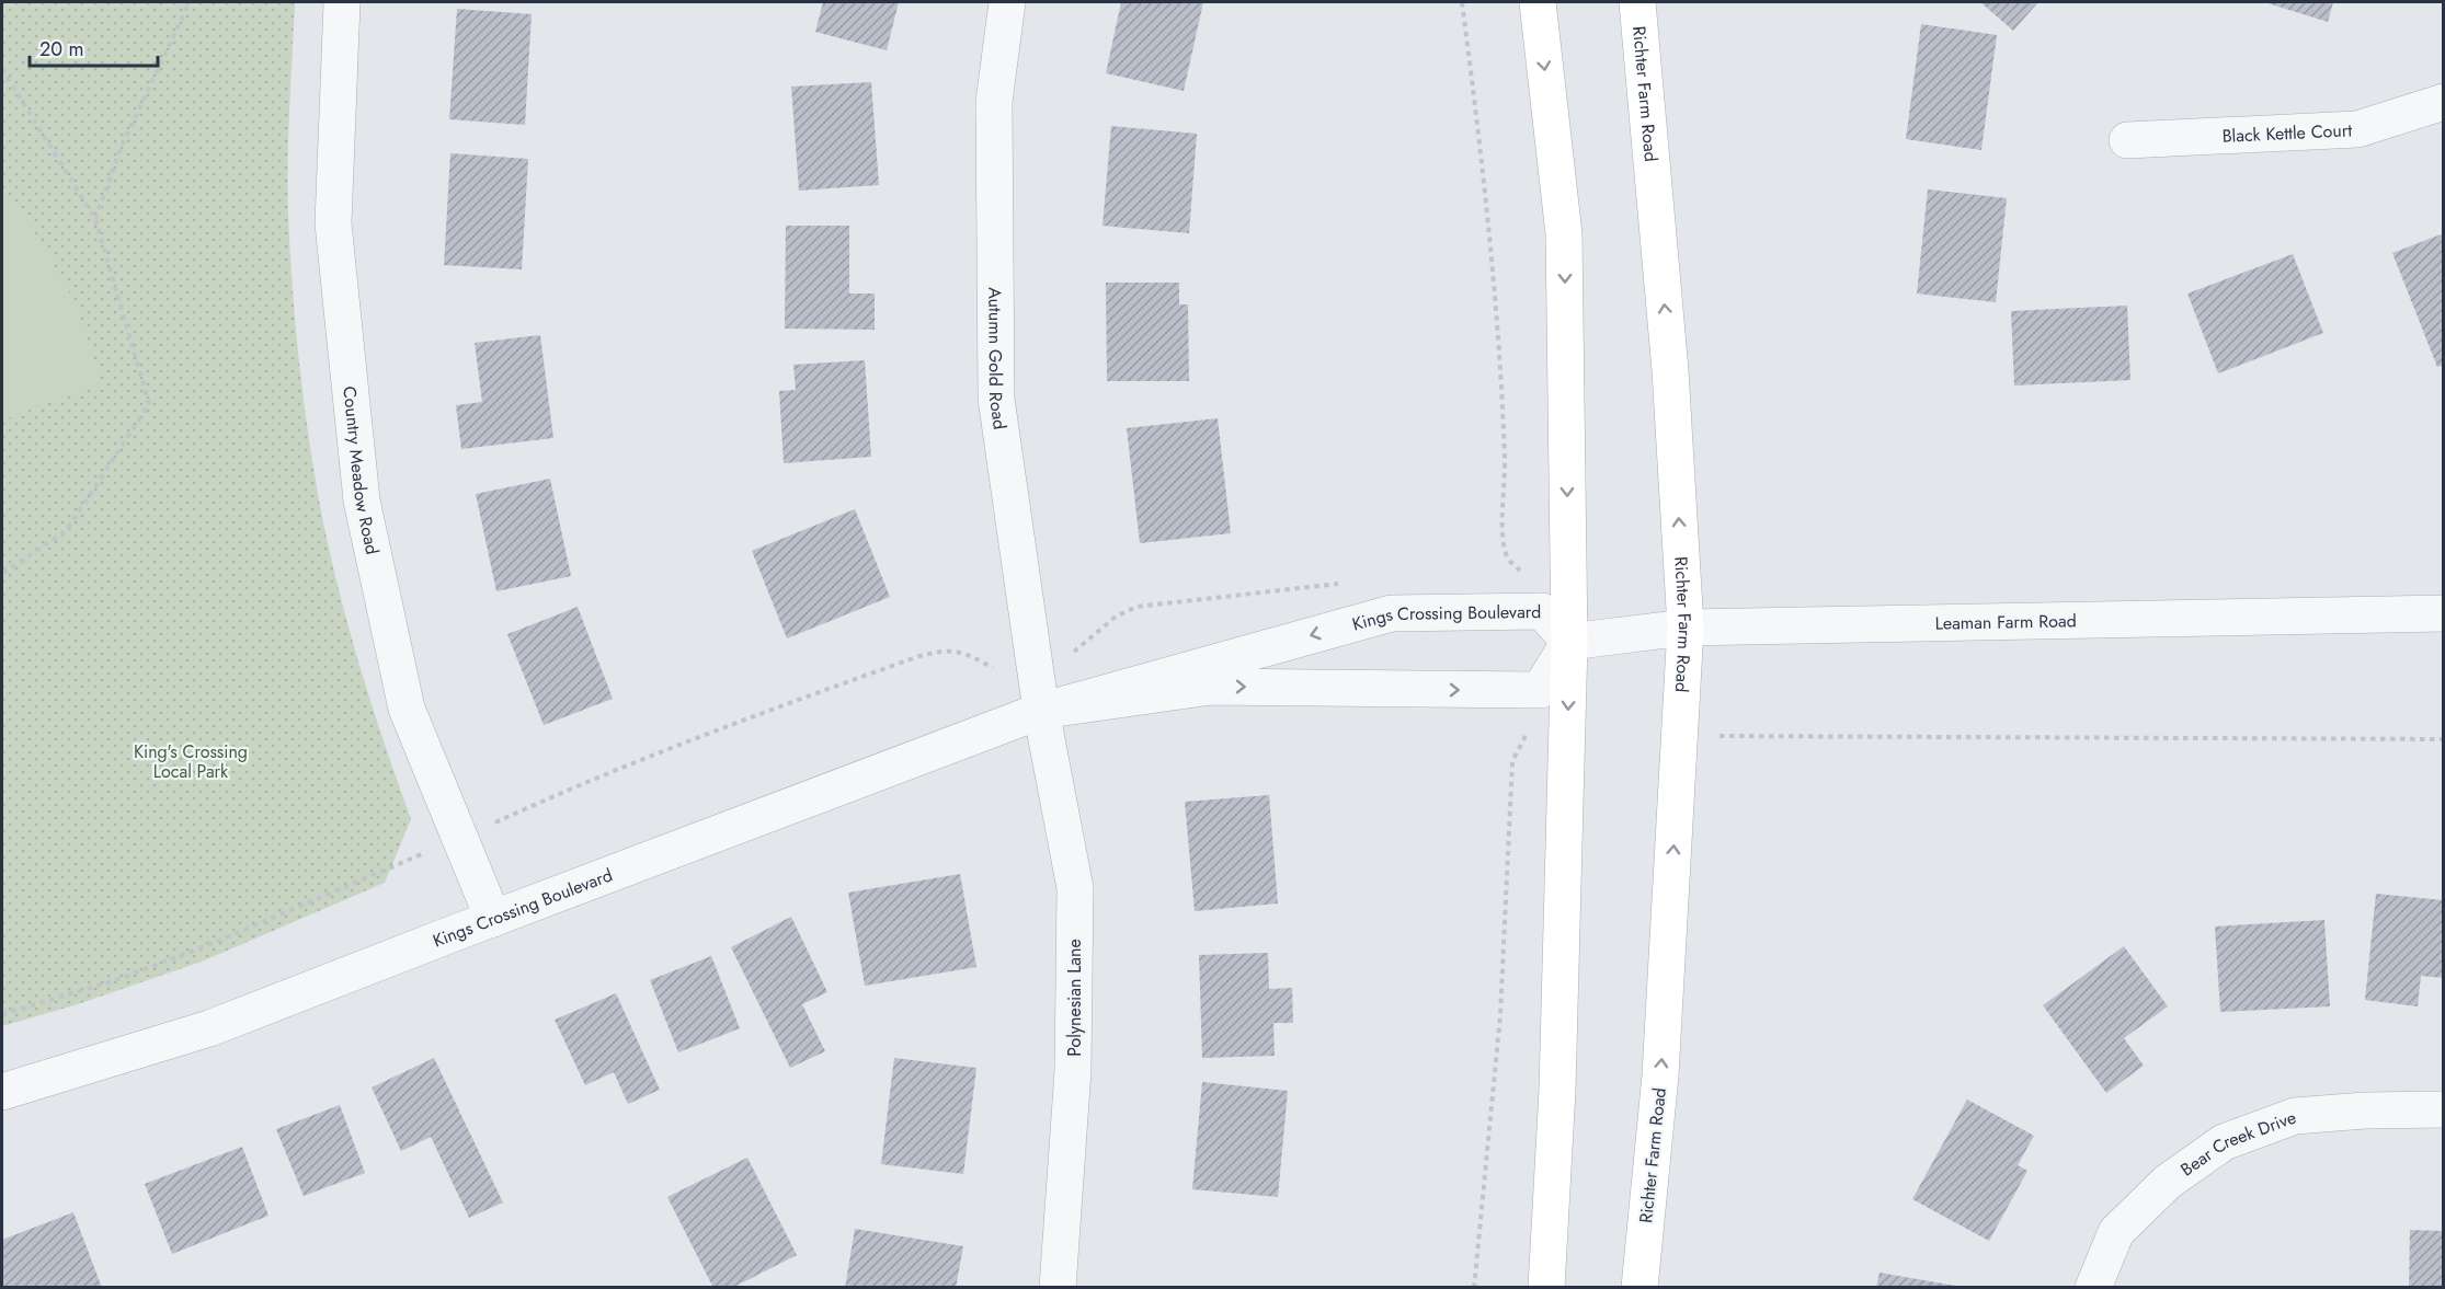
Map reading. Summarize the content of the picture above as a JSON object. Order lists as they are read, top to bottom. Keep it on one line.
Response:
{"streets":{"main road":["Richter Farm Road"],"street":["Black Kettle Court","Autumn Gold Road","Country Meadow Road","Kings Crossing Boulevard","Leaman Farm Road","Polynesian Lane","Bear Creek Drive"]},"crossings":[["Richter Farm Road","Leaman Farm Road"],["Autumn Gold Road","Kings Crossing Boulevard"],["Autumn Gold Road","Polynesian Lane"],["Country Meadow Road","Kings Crossing Boulevard"],["Kings Crossing Boulevard","Leaman Farm Road"],["Kings Crossing Boulevard","Polynesian Lane"]],"parks":["King's Crossing Local Park"],"scale_bar":"20 m"}
